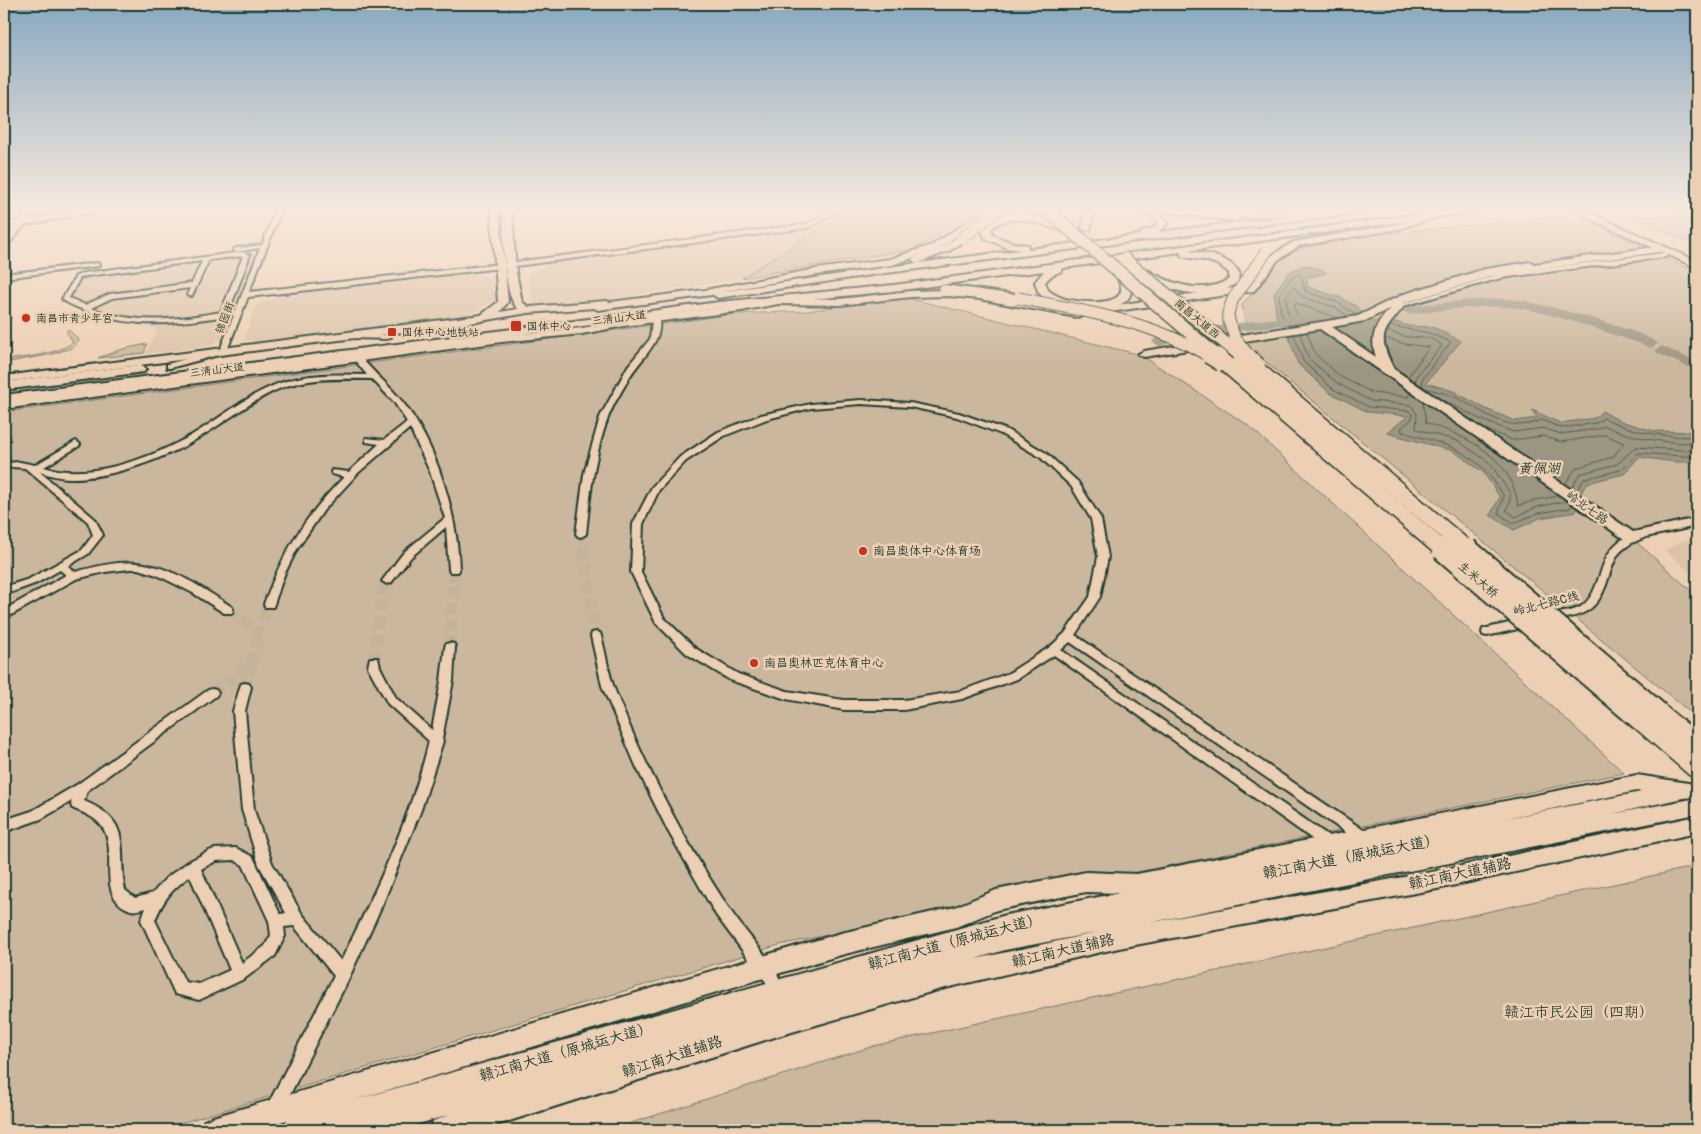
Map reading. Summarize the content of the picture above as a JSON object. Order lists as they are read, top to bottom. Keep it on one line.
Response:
{"streets":{"highway":["南昌大道西","生米大桥"],"main road":["三清山大道","岭北七路","赣江南大道（原城运大道）","赣江南大道辅路"],"street":["锦园街","岭北七路C线"]},"crossings":[["三清山大道","南昌大道西"],["南昌大道西","生米大桥"],["岭北七路","岭北七路C线"]],"water":["黄佩湖"],"parks":["赣江市民公园（四期）"],"places":{"other":["南昌市青少年宫","南昌奥体中心体育场","南昌奥林匹克体育中心"],"transit":["国体中心","国体中心地铁站"]}}
